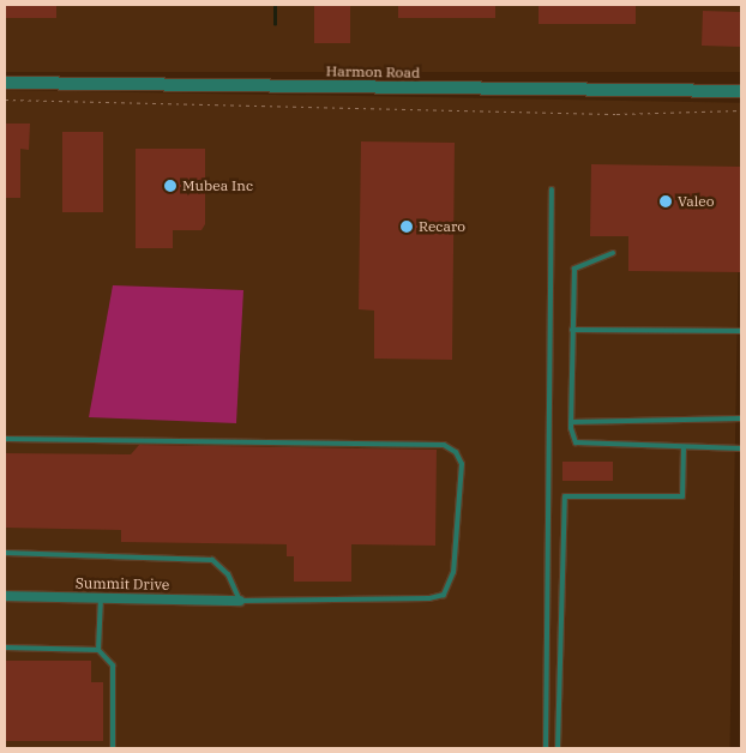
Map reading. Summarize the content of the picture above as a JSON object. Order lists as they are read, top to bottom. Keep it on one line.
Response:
{"streets":{"street":["Harmon Road","Summit Drive"]},"places":["Mubea Inc","Valeo","Recaro"]}
